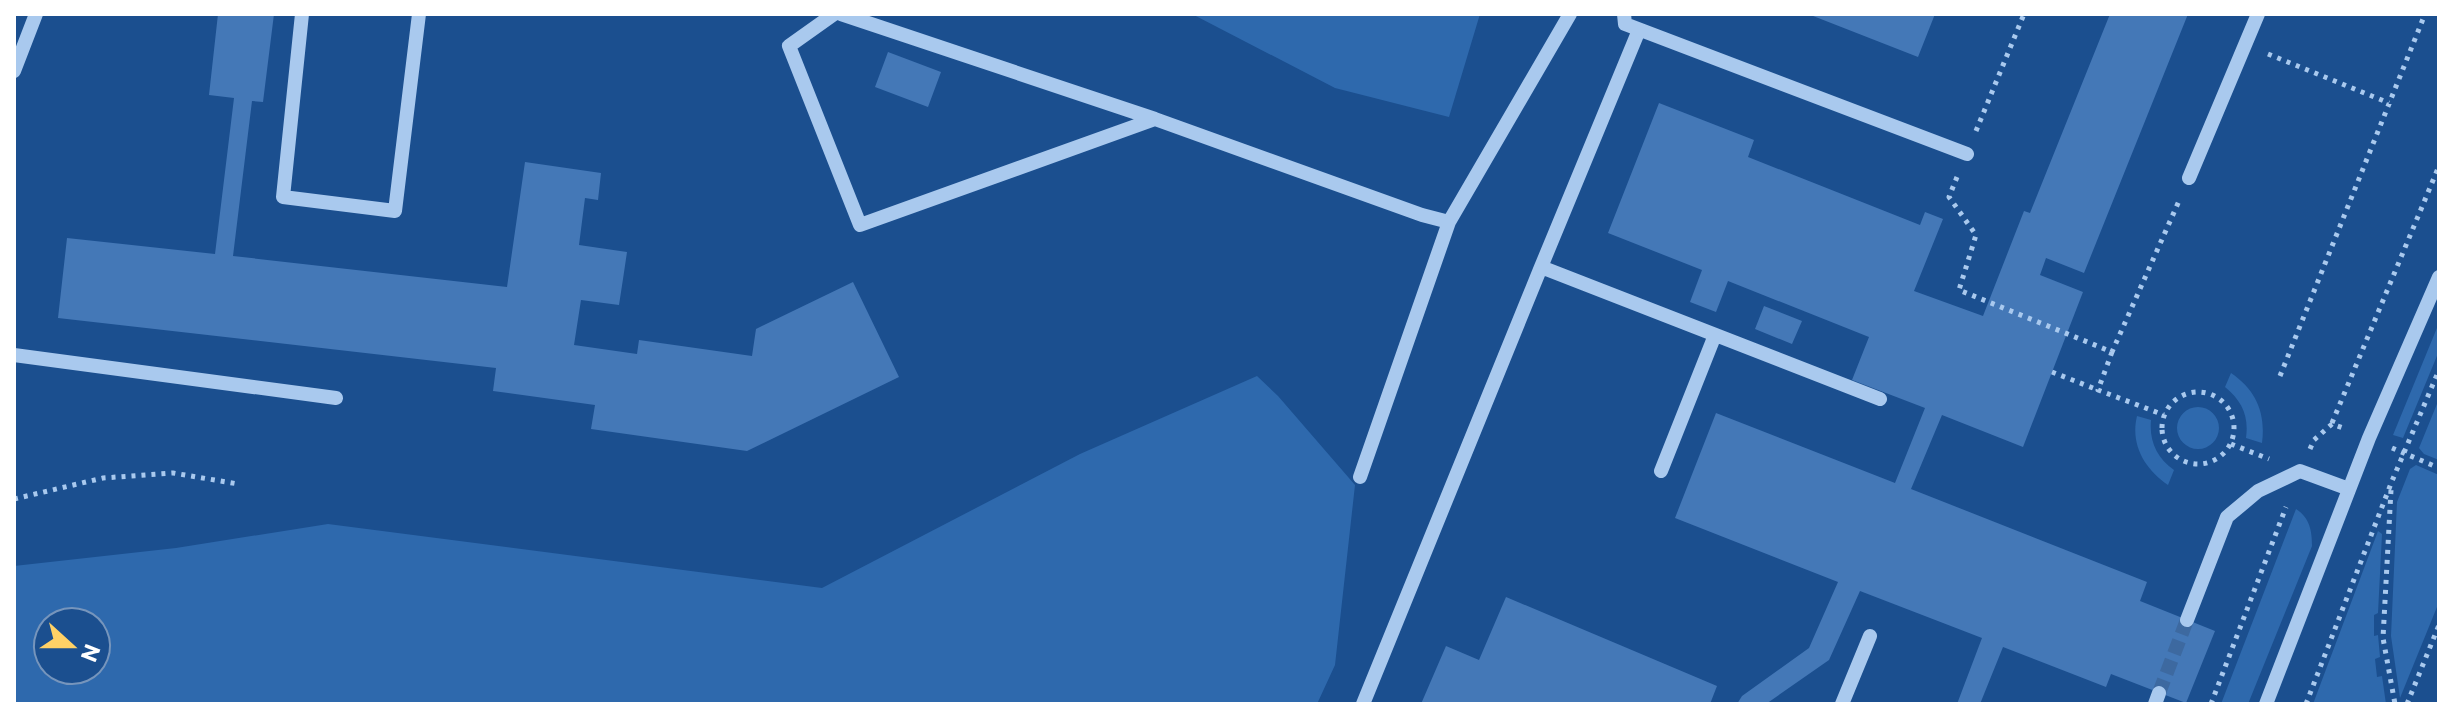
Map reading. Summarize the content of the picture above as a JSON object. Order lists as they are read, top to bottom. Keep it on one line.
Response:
{"north":"right"}
